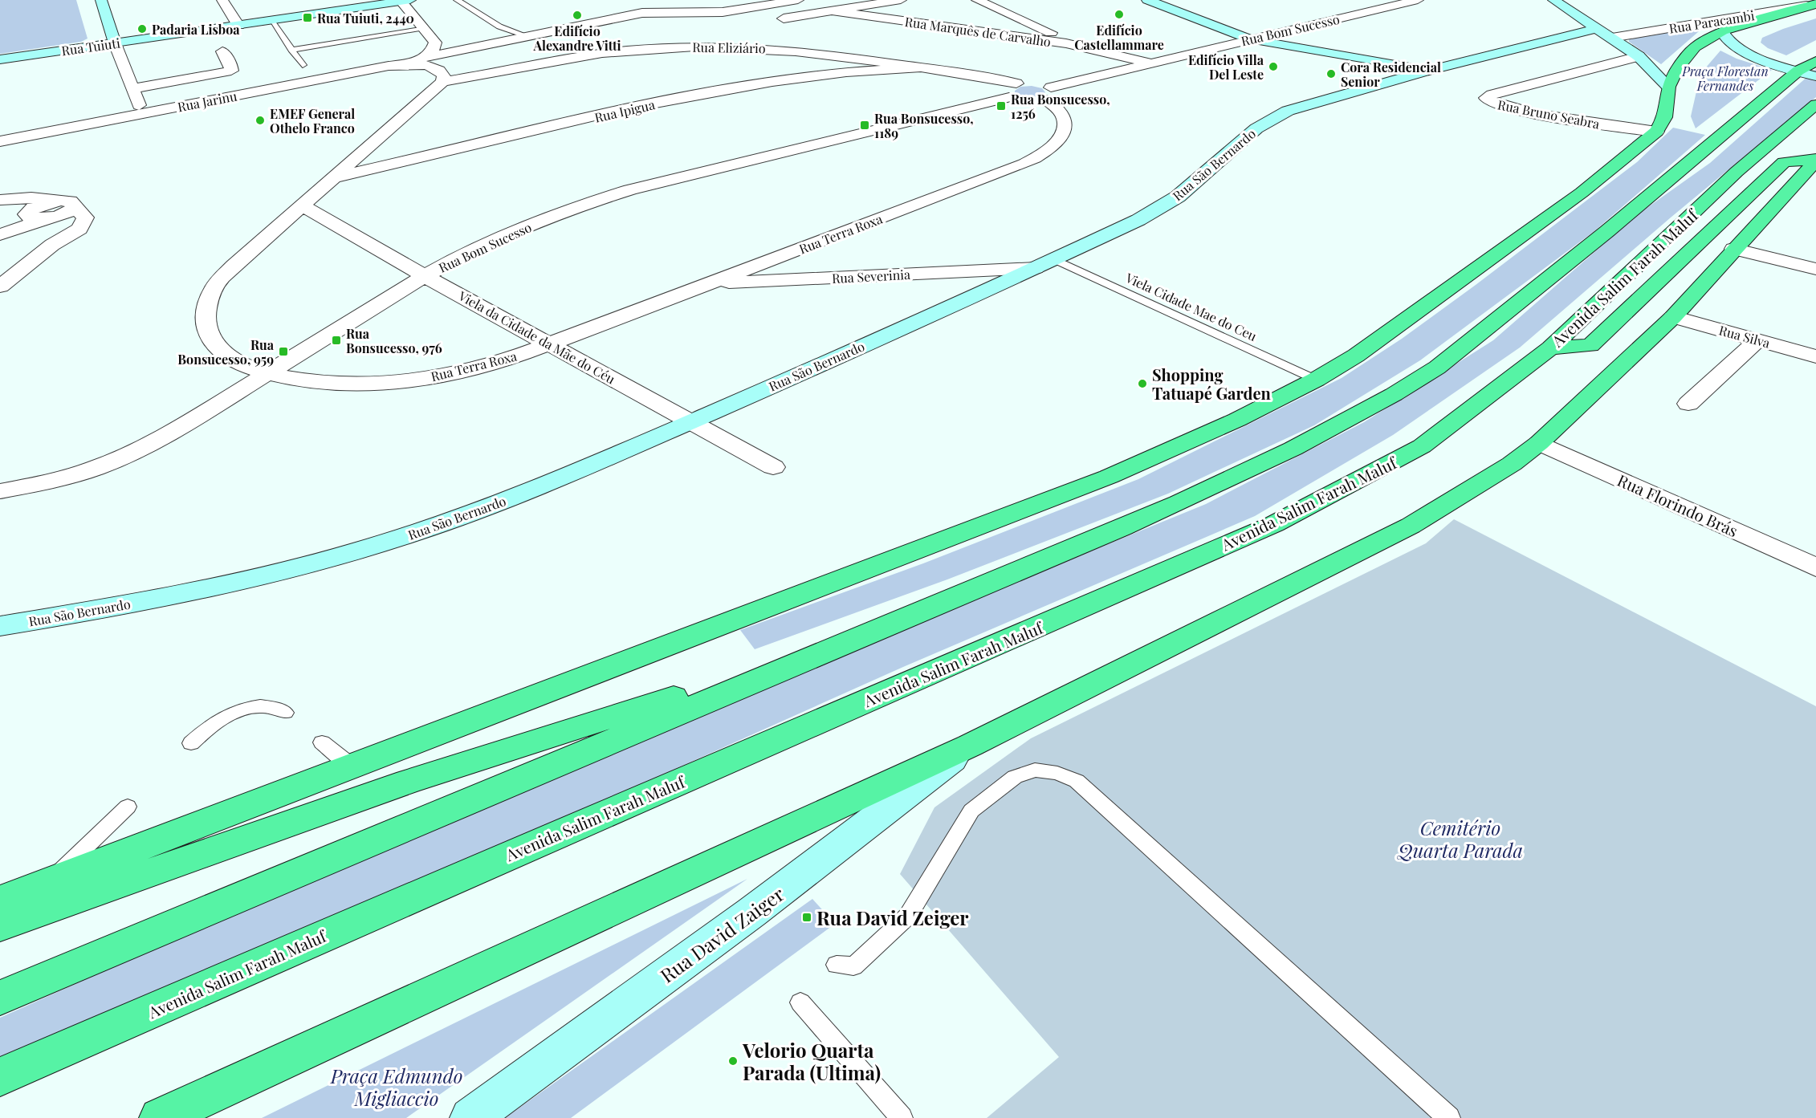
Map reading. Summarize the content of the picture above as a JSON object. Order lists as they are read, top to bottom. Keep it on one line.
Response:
{"streets":{"highway":["Avenida Salim Farah Maluf"],"street":["Rua Paracambi","Rua Bom Sucesso","Rua Marquês de Carvalho","Rua Tuiuti","Rua Eliziário","Rua Jarinu","Rua Ipigua","Rua Bruno Seabra","Rua São Bernardo","Rua Terra Roxa","Rua Severinia","Rua Silva","Viela da Cidade da Mãe do Céu","Rua Florindo Brás","Rua David Zaiger"],"lane":["Viela Cidade Mae do Ceu"]},"crossings":[["Rua Paracambi","Rua São Bernardo"],["Rua Bom Sucesso","Rua Marquês de Carvalho"],["Rua Bom Sucesso","Rua Eliziário"],["Rua Bom Sucesso","Rua Terra Roxa"],["Rua Bom Sucesso","Viela da Cidade da Mãe do Céu"],["Rua Eliziário","Rua Ipigua"],["Rua Eliziário","Rua Terra Roxa"],["Rua Ipigua","Rua Terra Roxa"],["Rua São Bernardo","Rua Severinia"],["Rua São Bernardo","Viela Cidade Mae do Ceu"],["Rua São Bernardo","Viela da Cidade da Mãe do Céu"],["Rua Terra Roxa","Rua Severinia"],["Rua Terra Roxa","Viela da Cidade da Mãe do Céu"],["Rua Severinia","Viela Cidade Mae do Ceu"]],"parks":["Praça Florestan Fernandes","Cemitério Quarta Parada","Praça Edmundo Migliaccio"],"places":{"other":["Edifício Castellammare","Edifício Alexandre Vitti","Padaria Lisboa","Edifício Villa Del Leste","Cora Residencial Senior","EMEF General Othelo Franco","Shopping Tatuapé Garden","Velorio Quarta Parada (Ultima)"],"transit":["Rua Tuiuti, 2440","Rua Bonsucesso, 1256","Rua Bonsucesso, 1189","Rua Bonsucesso, 976","Rua Bonsucesso, 959","Rua David Zeiger"]}}
